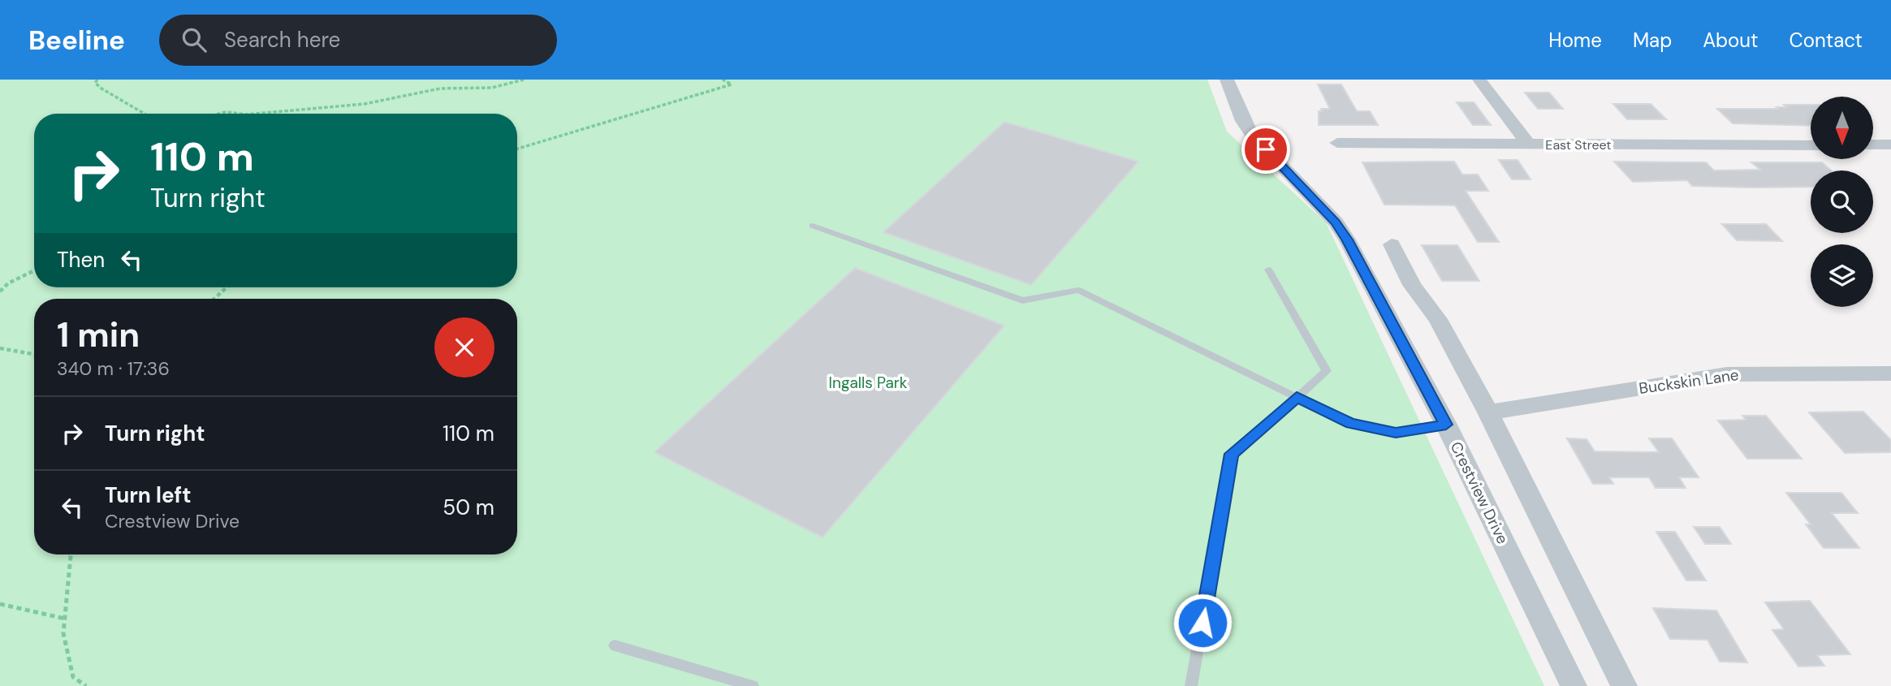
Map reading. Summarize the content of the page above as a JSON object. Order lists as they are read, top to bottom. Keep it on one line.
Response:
{"streets":{"street":["East Street","Buckskin Lane","Crestview Drive"]},"parks":["Ingalls Park"],"north":"bottom","page":{"header":"Beeline","search":"Search here","nav":["Home","Map","About","Contact"],"turn":["110 m","Turn right"],"then":"Then","heading":["1 min","340 m · 17:36"],"list":[{"name":"Turn right","value":"110 m"},{"name":"Turn left","note":"Crestview Drive","value":"50 m"}]}}
